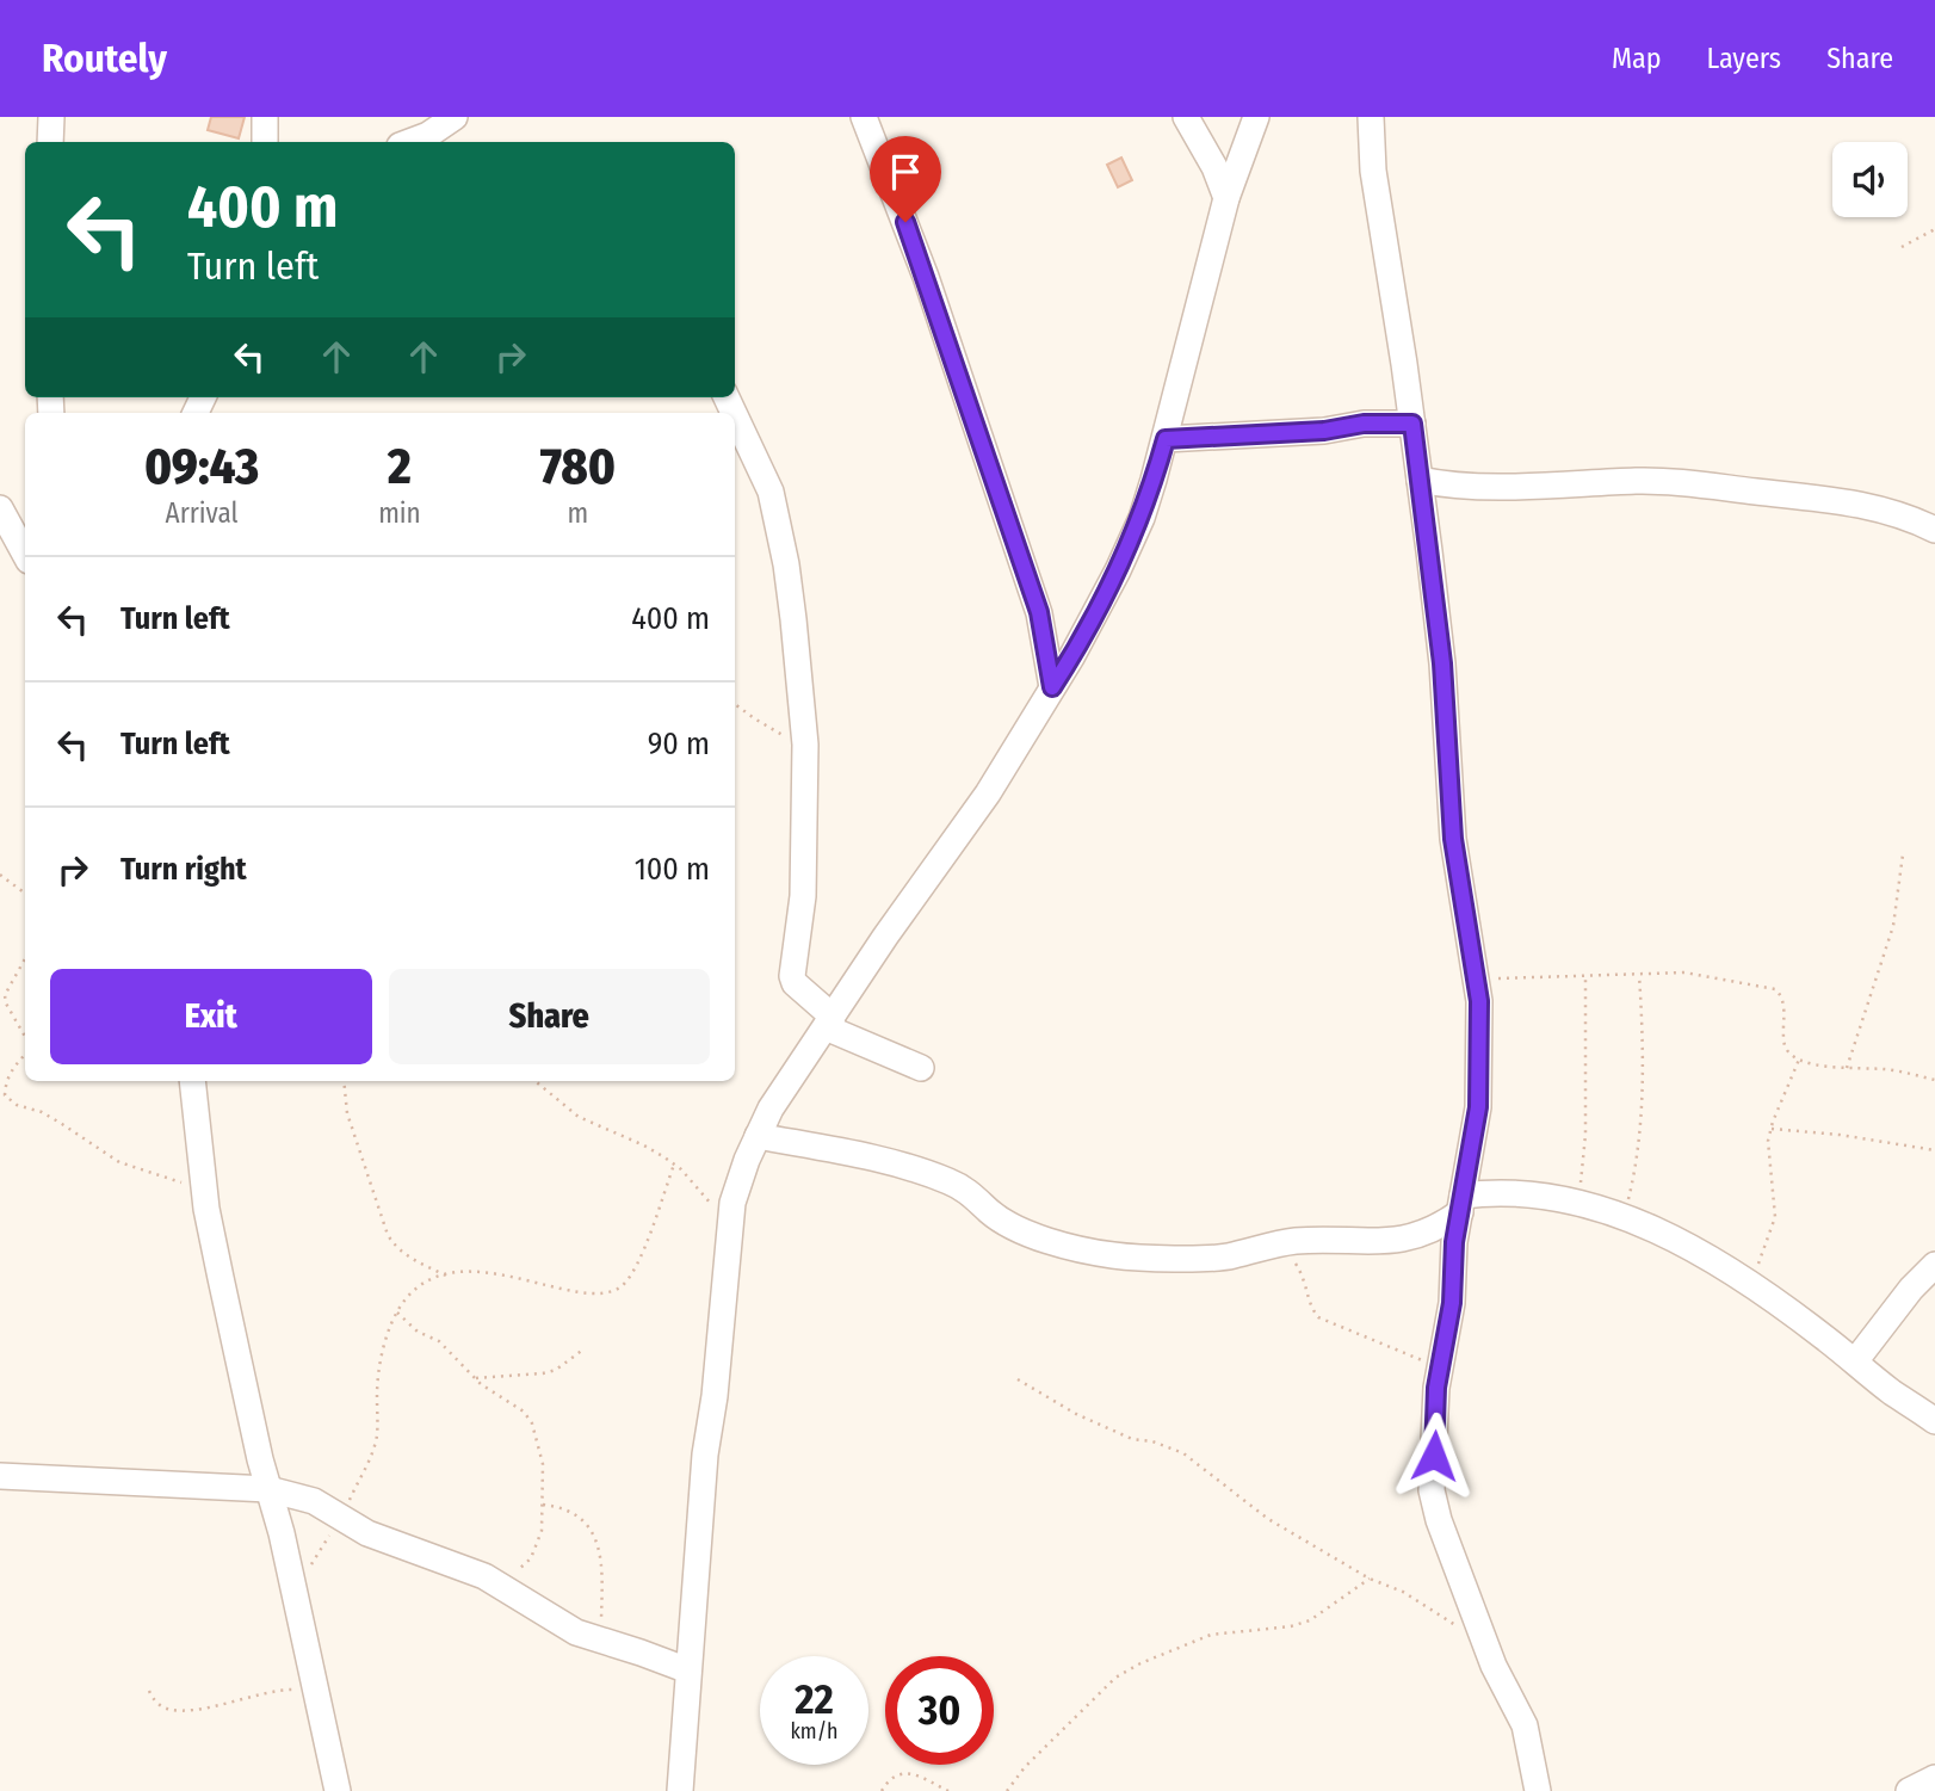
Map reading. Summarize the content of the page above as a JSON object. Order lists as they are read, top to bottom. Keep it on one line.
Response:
{"page":{"header":"Routely","nav":["Map","Layers","Share"],"turn":["400 m","Turn left"],"eta":["09:43","Arrival","2","min","780","m"],"list":[{"name":"Turn left","value":"400 m"},{"name":"Turn left","value":"90 m"},{"name":"Turn right","value":"100 m"}],"buttons":["Exit","Share"],"speed":"22 km/h","limit":"30"}}
